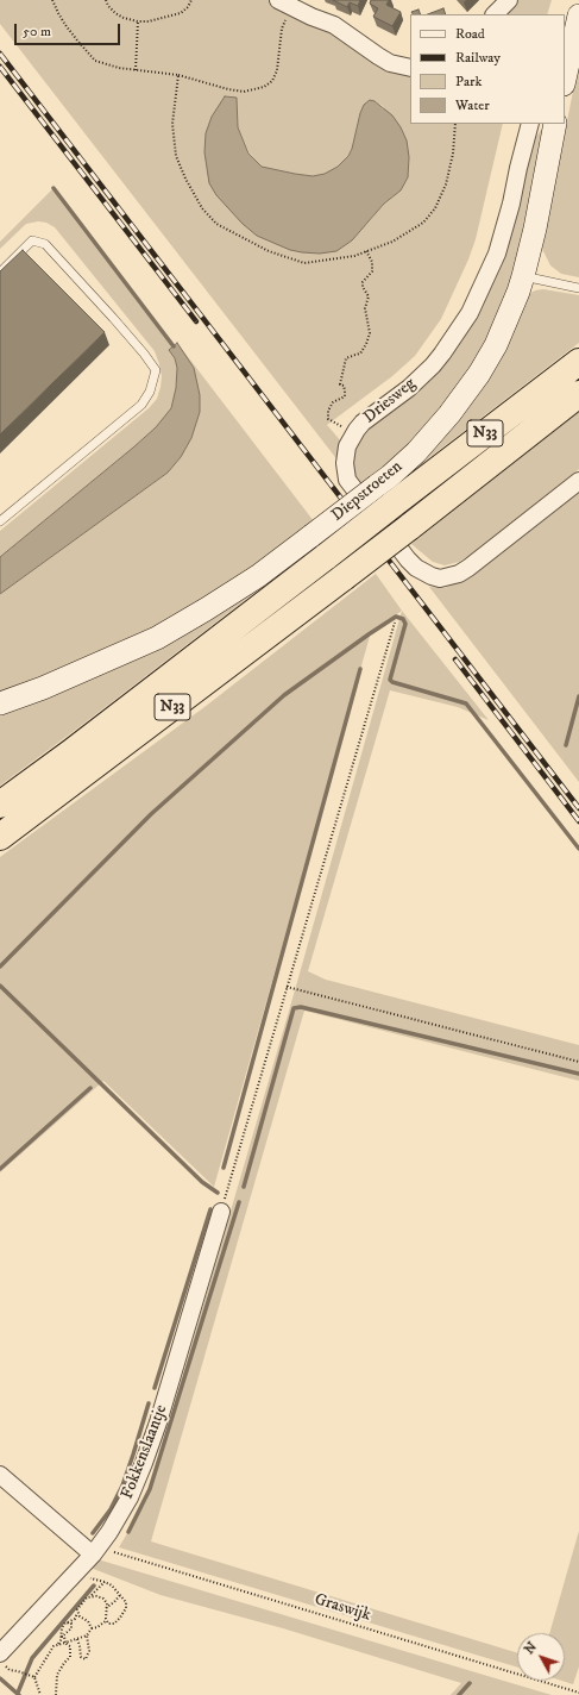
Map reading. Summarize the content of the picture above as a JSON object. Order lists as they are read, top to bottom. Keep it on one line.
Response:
{"streets":{"highway":["N33"],"street":["Driesweg","Diepstroeten","Fokkenslaantje"],"path":["Graswijk"]},"crossings":[["N33","Diepstroeten"],["Fokkenslaantje","Graswijk"]],"legend":["Road","Railway","Park","Water"],"scale_bar":"50 m","north":"top left"}
